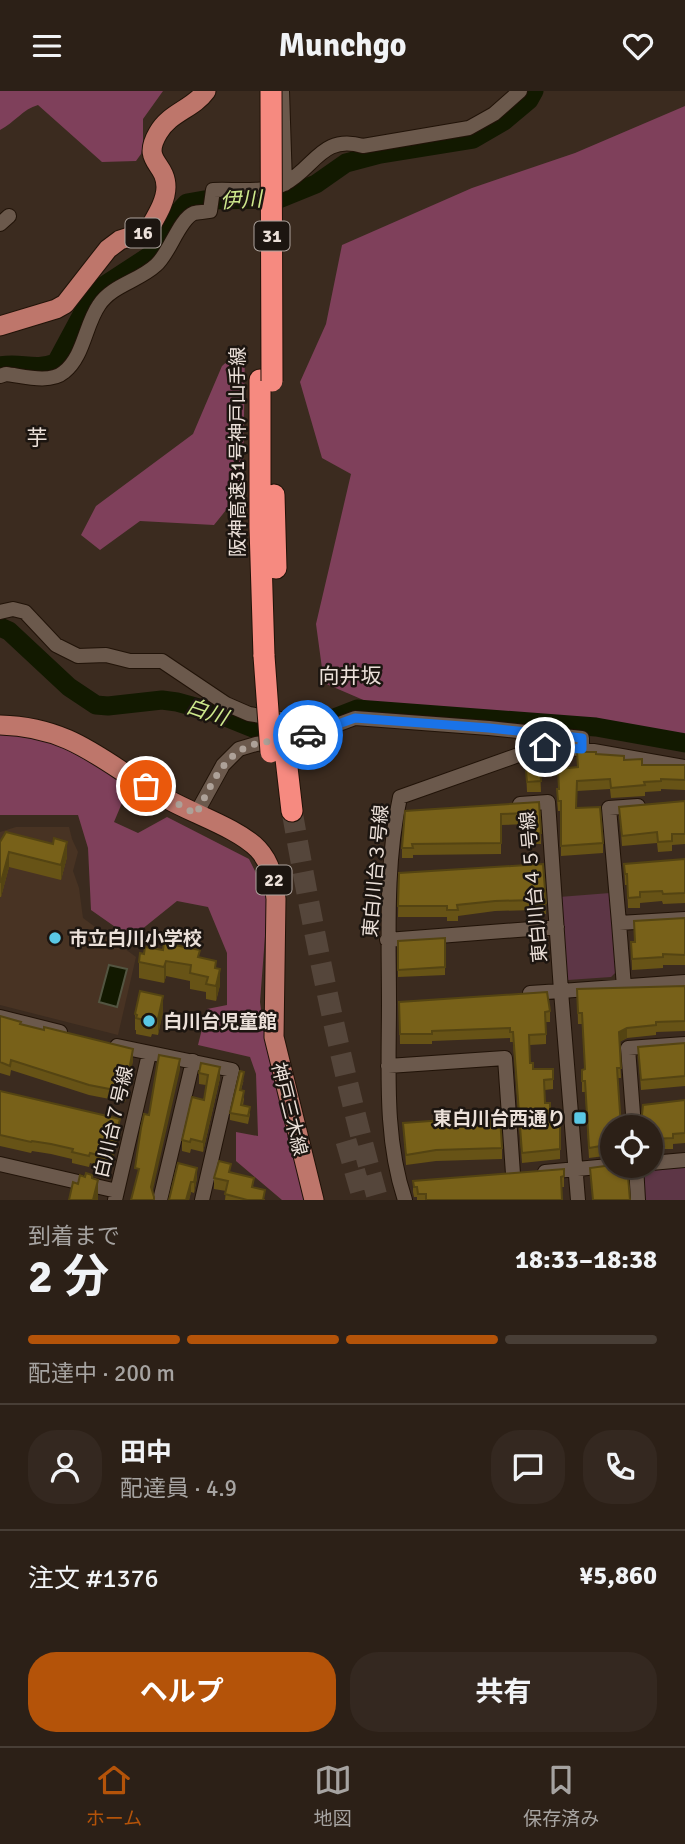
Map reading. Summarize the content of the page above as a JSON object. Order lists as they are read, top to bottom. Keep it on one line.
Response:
{"streets":{"highway":["31","阪神高速31号神戸山手線"],"main road":["16","22","神戸三木線"],"street":["東白川台３号線","東白川台４５号線","白川台７号線"]},"districts":["芋","向井坂"],"water":["伊川","白川"],"places":{"other":["市立白川小学校","白川台児童館"],"transit":["東白川台西通り"]},"page":{"header":"Munchgo","heading":["2 分","到着まで","18:33–18:38"],"panel":["田中","配達員 · 4.9","注文 #1376","¥5,860"],"bar":"配達中 · 200 m","buttons":["ヘルプ","共有"],"tabs":["ホーム","地図","保存済み"]}}
